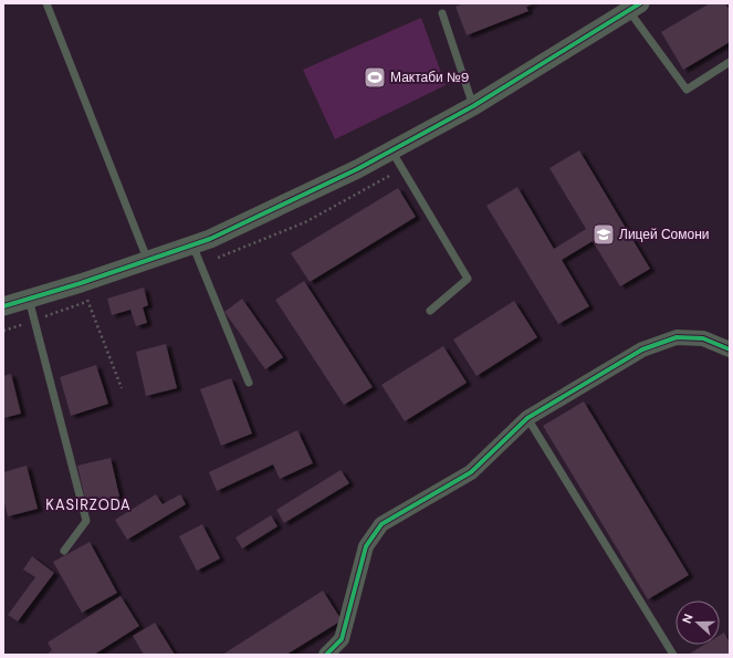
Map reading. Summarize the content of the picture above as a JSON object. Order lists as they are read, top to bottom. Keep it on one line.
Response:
{"districts":["KASIRZODA"],"places":{"sports":["Мактаби №9"],"school or university":["Лицей Сомони"]},"north":"left"}
